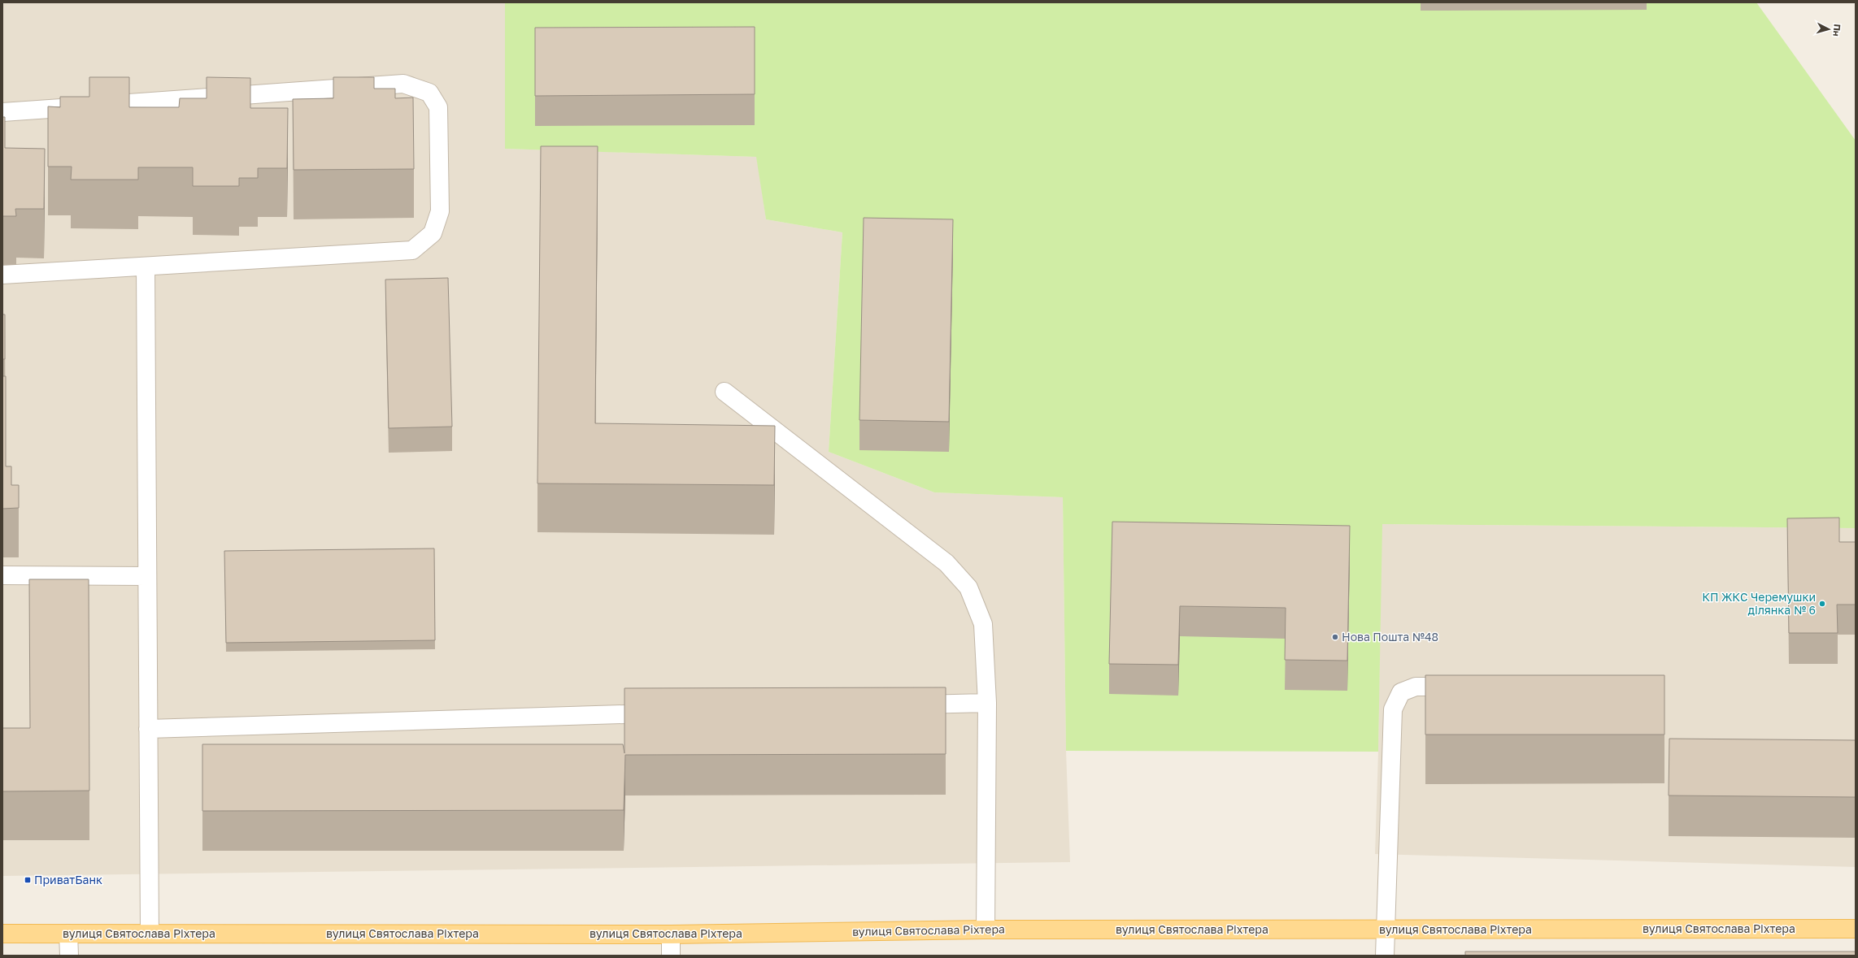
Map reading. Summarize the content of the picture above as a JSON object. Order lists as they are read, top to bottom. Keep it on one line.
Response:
{"streets":{"main road":["вулиця Святослава Ріхтера"]},"places":{"other":["КП ЖКС Черемушки ділянка № 6","Нова Пошта №48"],"transit":["ПриватБанк"]},"north":"right"}
